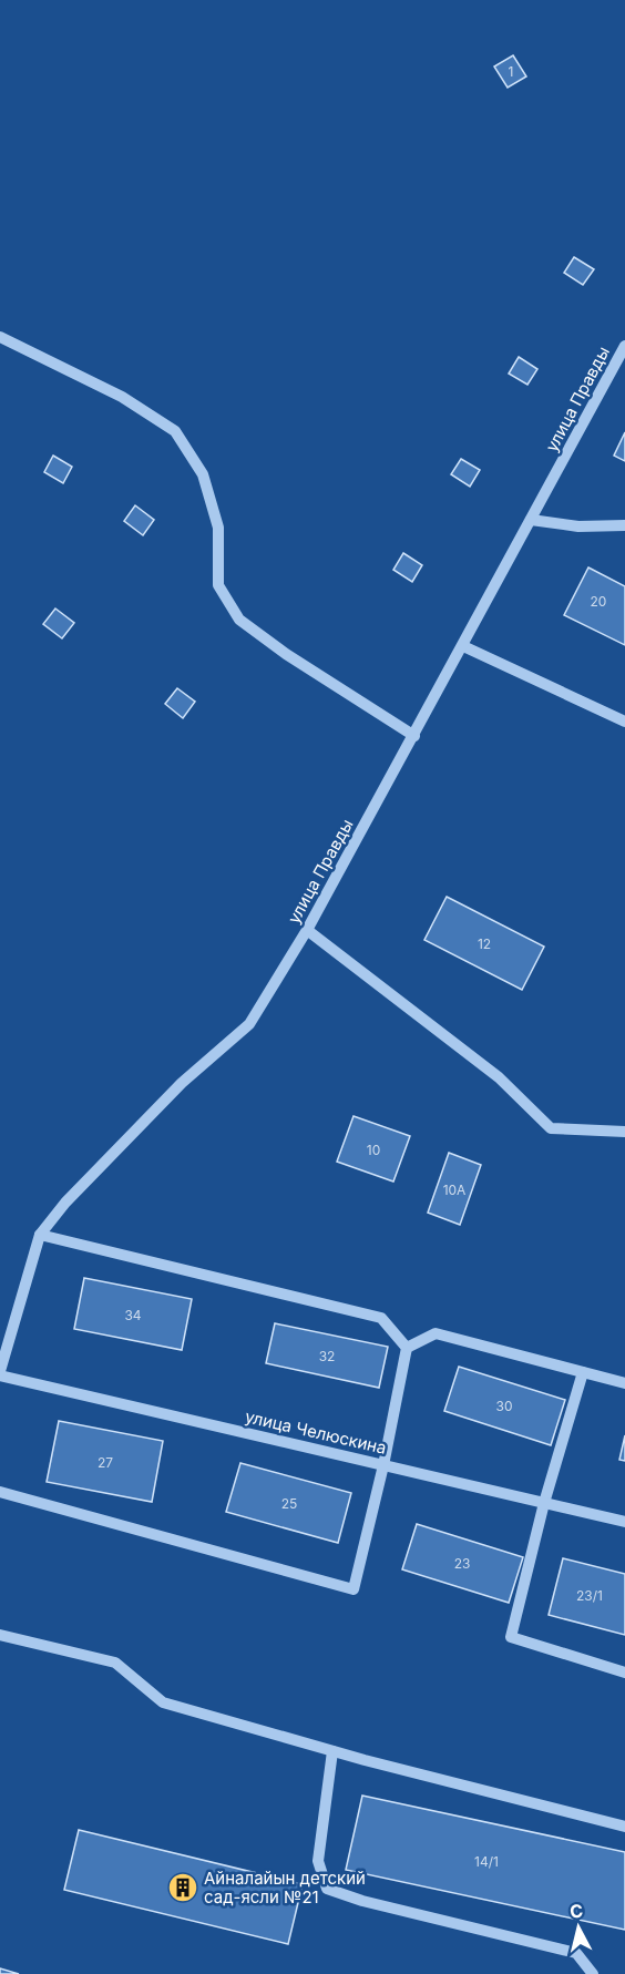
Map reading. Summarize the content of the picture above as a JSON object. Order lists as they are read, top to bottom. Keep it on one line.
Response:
{"streets":{"street":["улица Правды","улица Челюскина"]},"crossings":[["улица Правды","улица Челюскина"]],"places":{"building":["Айналайын детский сад-ясли №21"]},"house_numbers":["1","20","12","10","10А","34","32","30","27","25","23","23/1","14/1"],"north":"top"}
